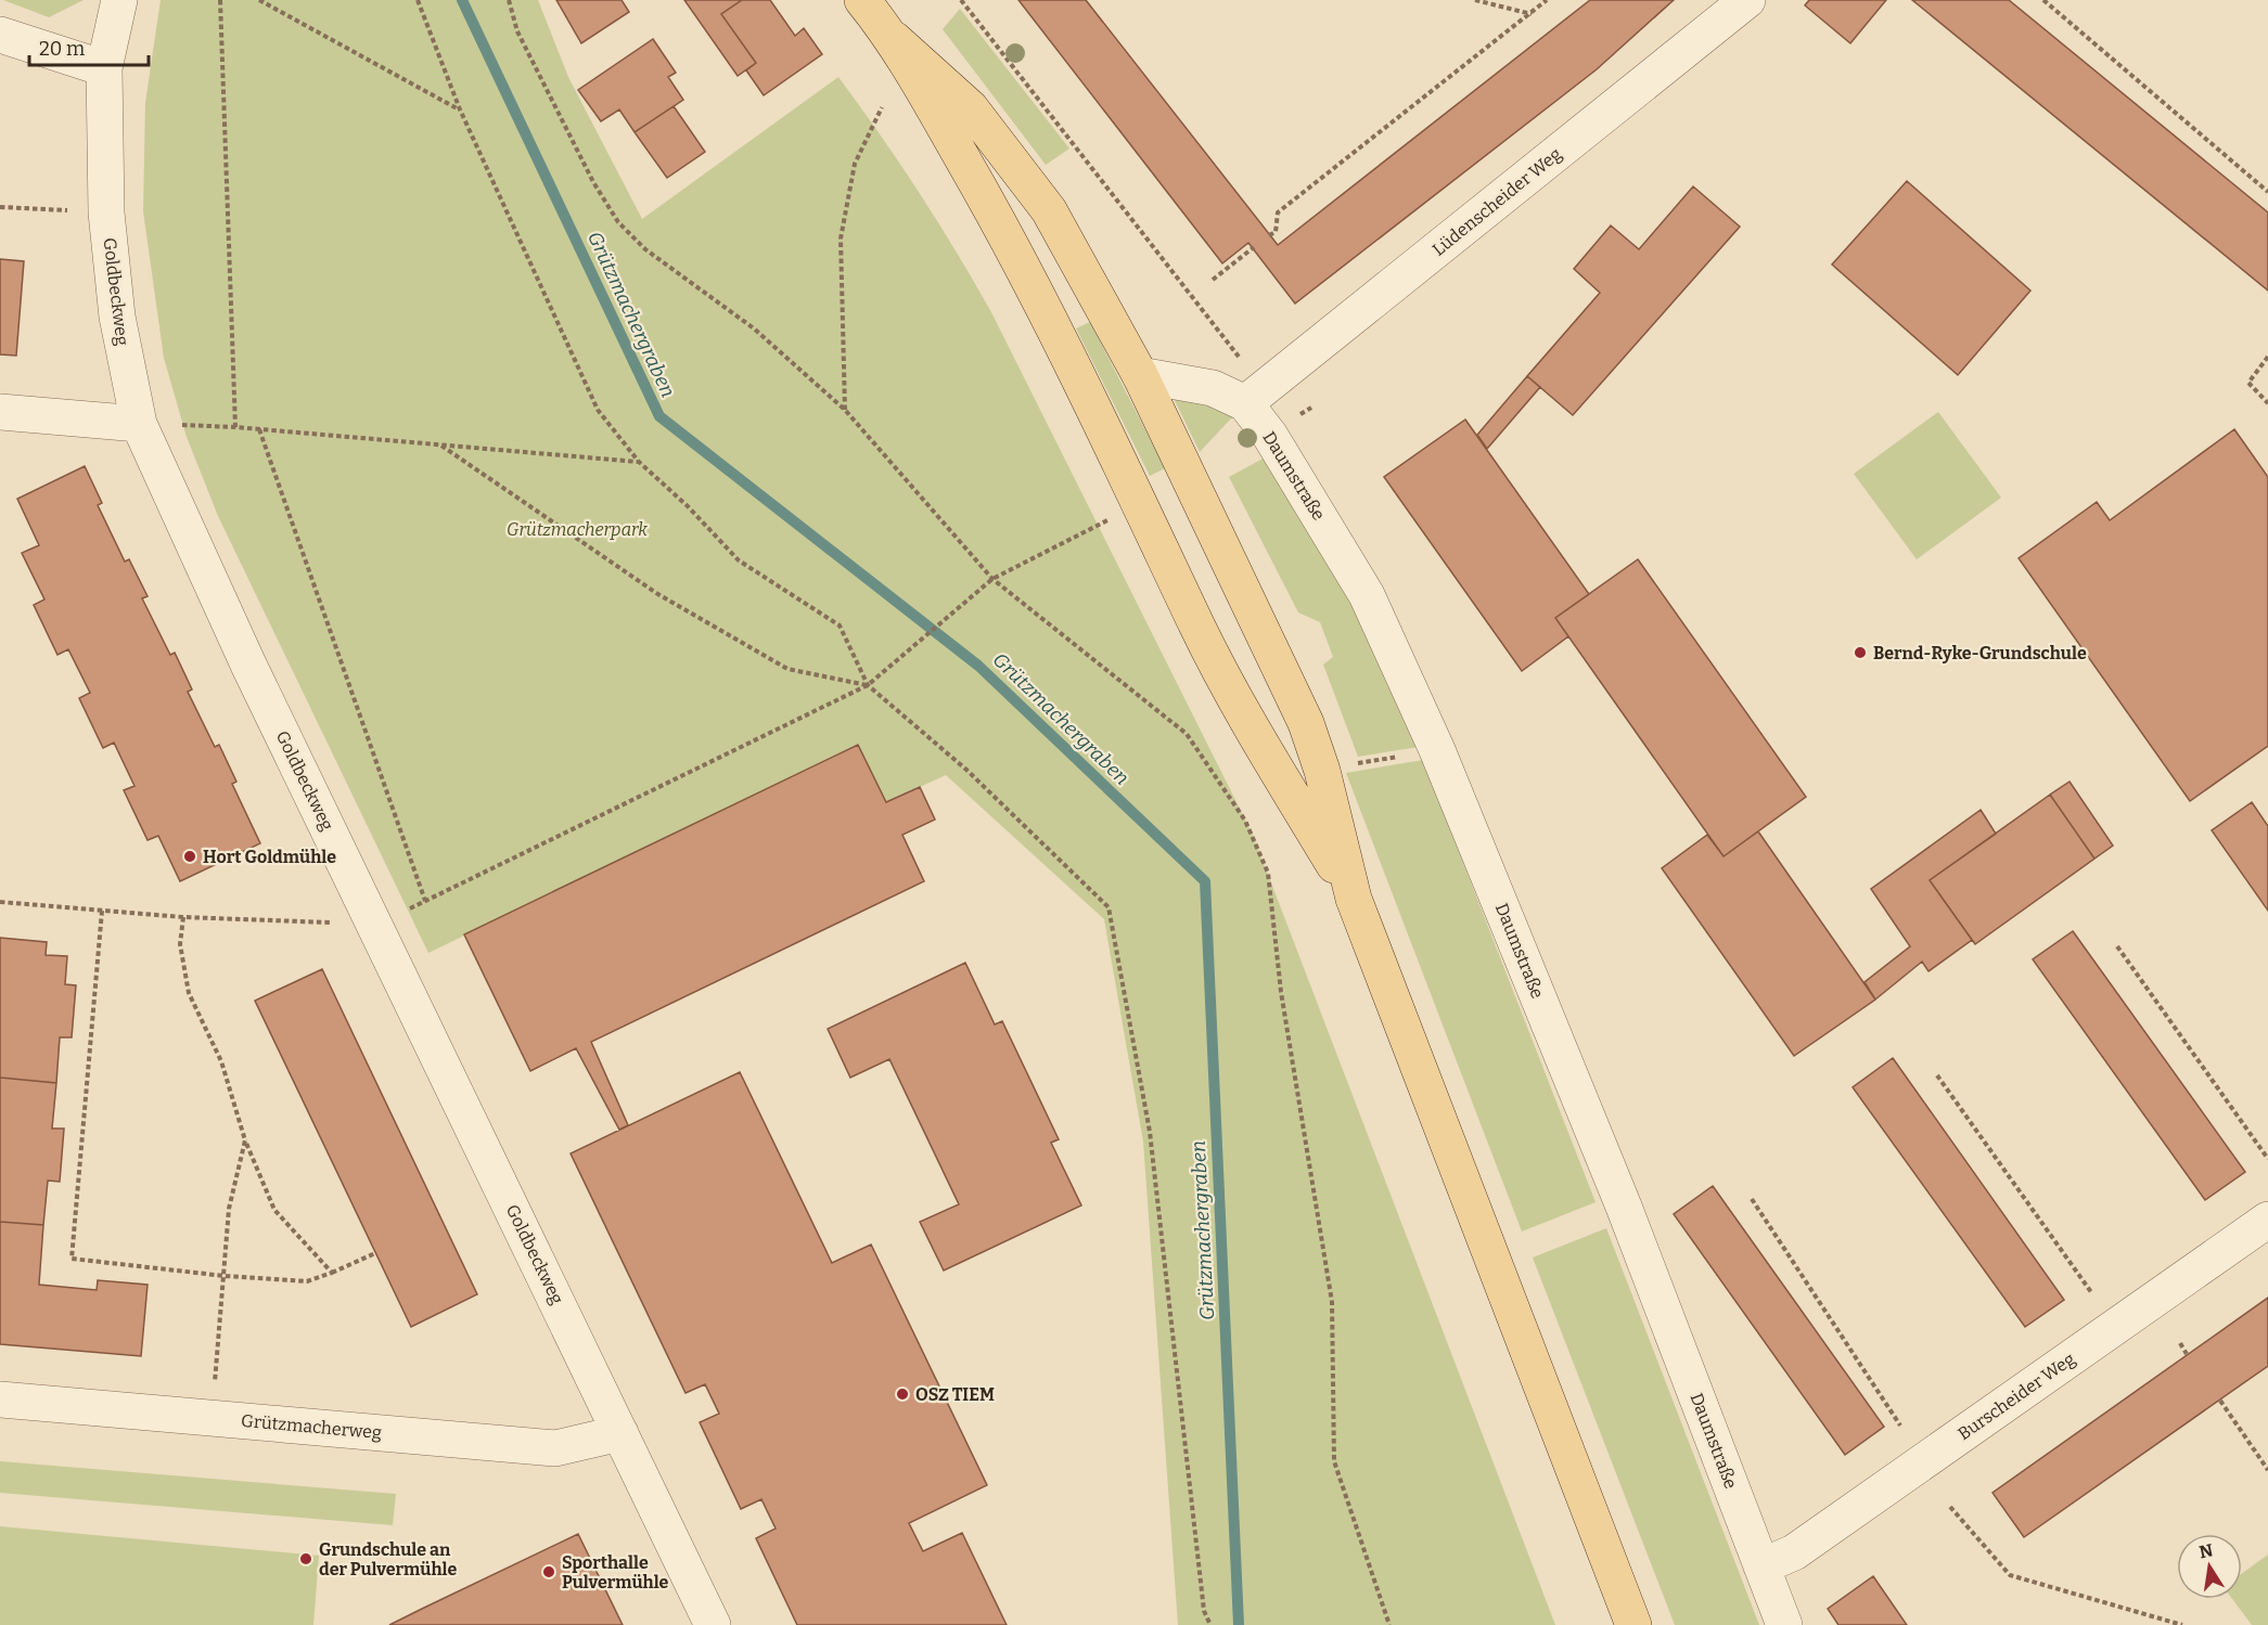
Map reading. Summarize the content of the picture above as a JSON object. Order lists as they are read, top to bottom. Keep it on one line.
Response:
{"streets":{"street":["Lüdenscheider Weg","Goldbeckweg","Daumstraße","Burscheider Weg","Grützmacherweg"]},"crossings":[["Lüdenscheider Weg","Daumstraße"],["Goldbeckweg","Grützmacherweg"],["Daumstraße","Burscheider Weg"]],"water":["Grützmachergraben"],"parks":["Grützmacherpark"],"places":["Bernd-Ryke-Grundschule","Hort Goldmühle","OSZ TIEM","Grundschule an der Pulvermühle","Sporthalle Pulvermühle"],"scale_bar":"20 m","north":"top"}
